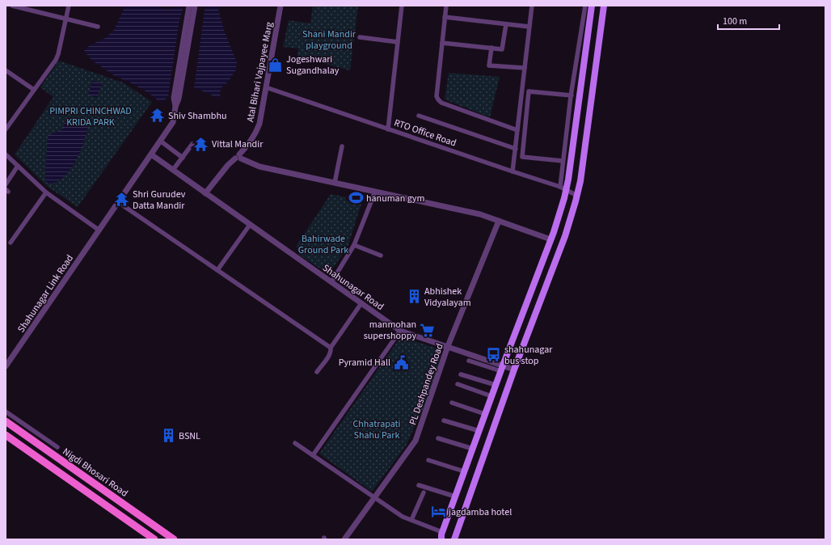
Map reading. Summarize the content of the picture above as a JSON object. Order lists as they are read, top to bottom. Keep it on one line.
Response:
{"streets":{"main road":["Nigdi Bhosari Road"],"street":["Atal Bihari Vajpayee Marg","RTO Office Road","Shahunagar Road","Shahunagar Link Road","PL Deshpandey Road"]},"crossings":[["Atal Bihari Vajpayee Marg","RTO Office Road"],["Atal Bihari Vajpayee Marg","Shahunagar Road"],["Shahunagar Road","Shahunagar Link Road"],["Shahunagar Road","PL Deshpandey Road"]],"parks":["Shani Mandir playground","PIMPRI CHINCHWAD KRIDA PARK","Bahirwade Ground Park","Chhatrapati Shahu Park"],"places":{"shop":["Jogeshwari Sugandhalay"],"temple":["Shiv Shambhu","Vittal Mandir","Shri Gurudev Datta Mandir"],"sports":["hanuman gym"],"building":["Abhishek Vidyalayam","BSNL"],"supermarket":["manmohan supershoppy"],"bus stop":["shahunagar bus stop"],"public building":["Pyramid Hall"],"hotel":["jagdamba hotel"]},"scale_bar":"100 m"}
